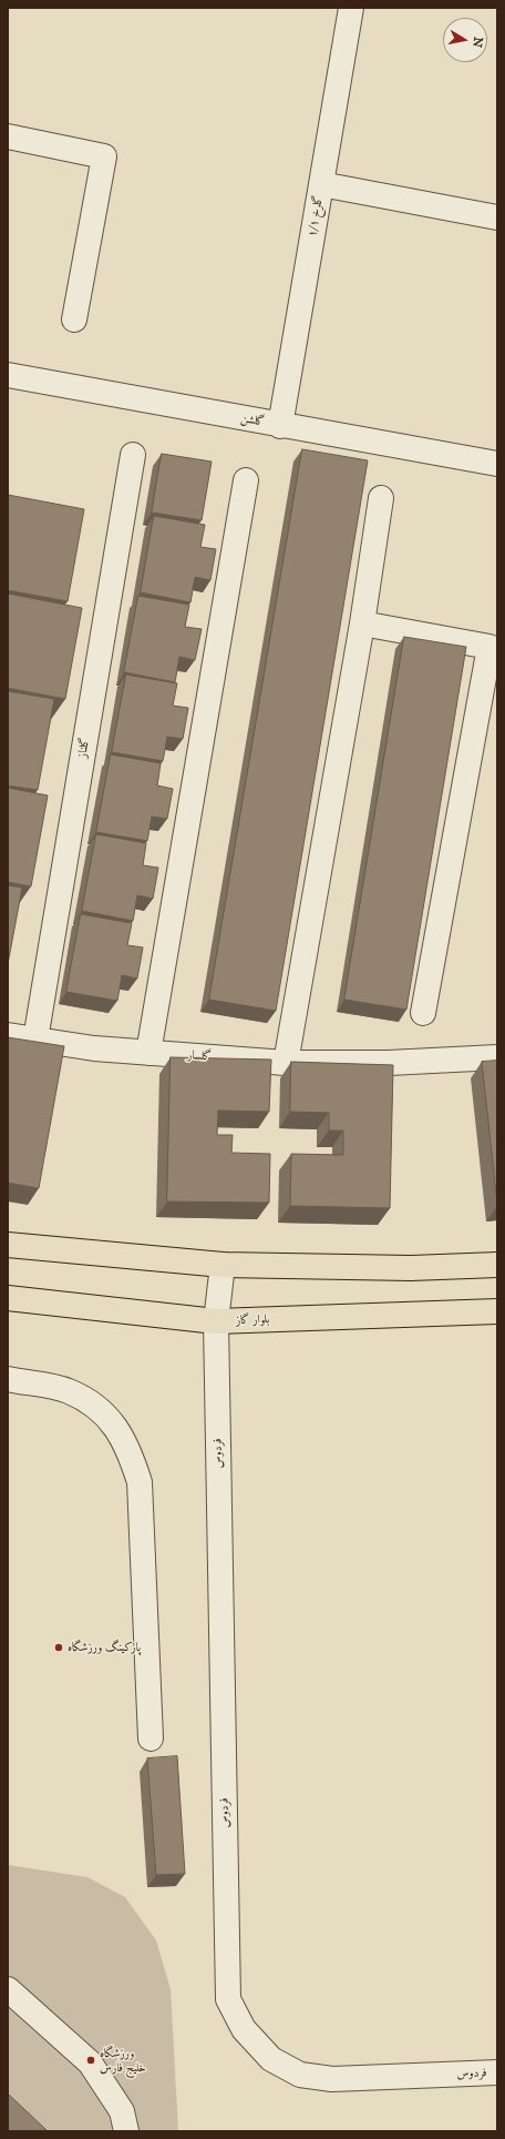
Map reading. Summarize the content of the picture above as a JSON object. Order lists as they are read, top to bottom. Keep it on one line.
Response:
{"streets":{"main road":["بلوار گاز"],"street":["گلرخ ۱/۱","گلشن","گلناز","گلسار","فردوس"]},"crossings":[["گلرخ ۱/۱","گلشن"],["گلناز","گلسار"],["بلوار گاز","فردوس"]],"places":["پارکینگ ورزشگاه","ورزشگاه خلیج فارس"],"north":"right"}
